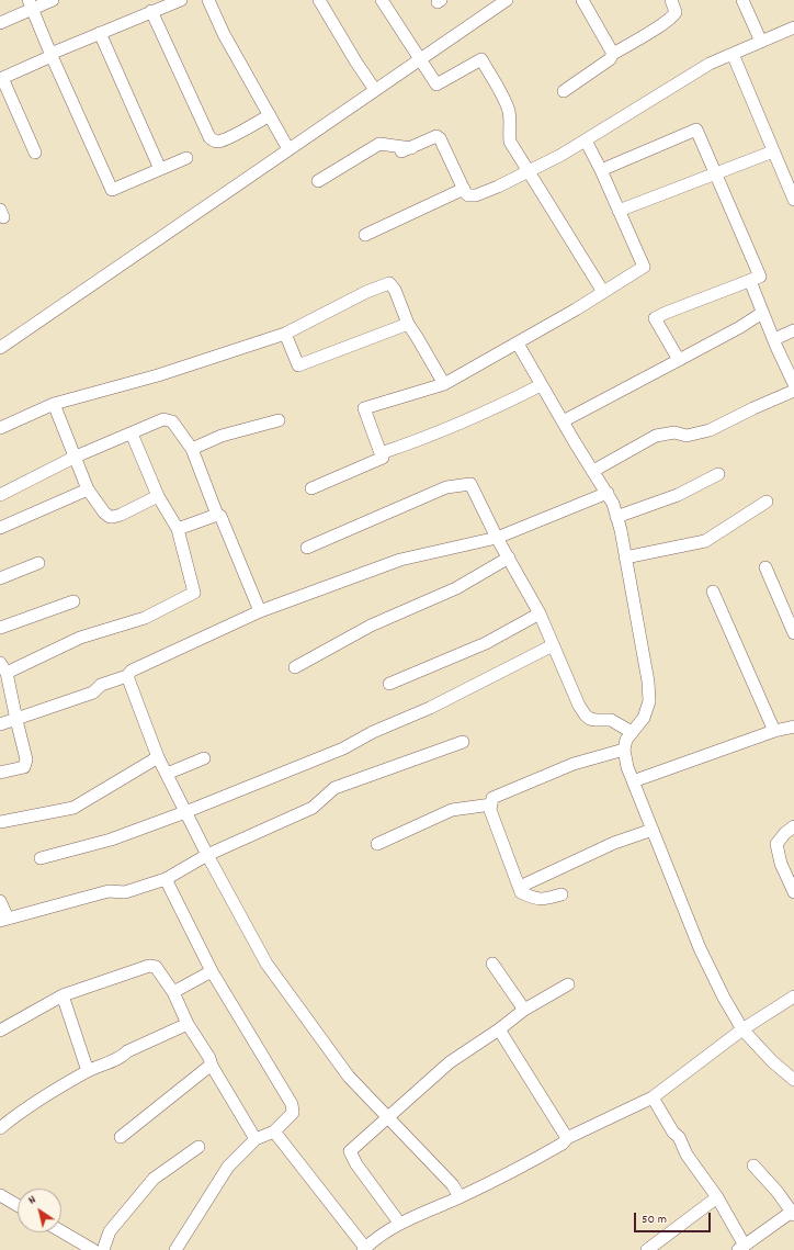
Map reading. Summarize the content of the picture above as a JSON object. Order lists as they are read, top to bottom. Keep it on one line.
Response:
{"scale_bar":"50 m","north":"top left"}
